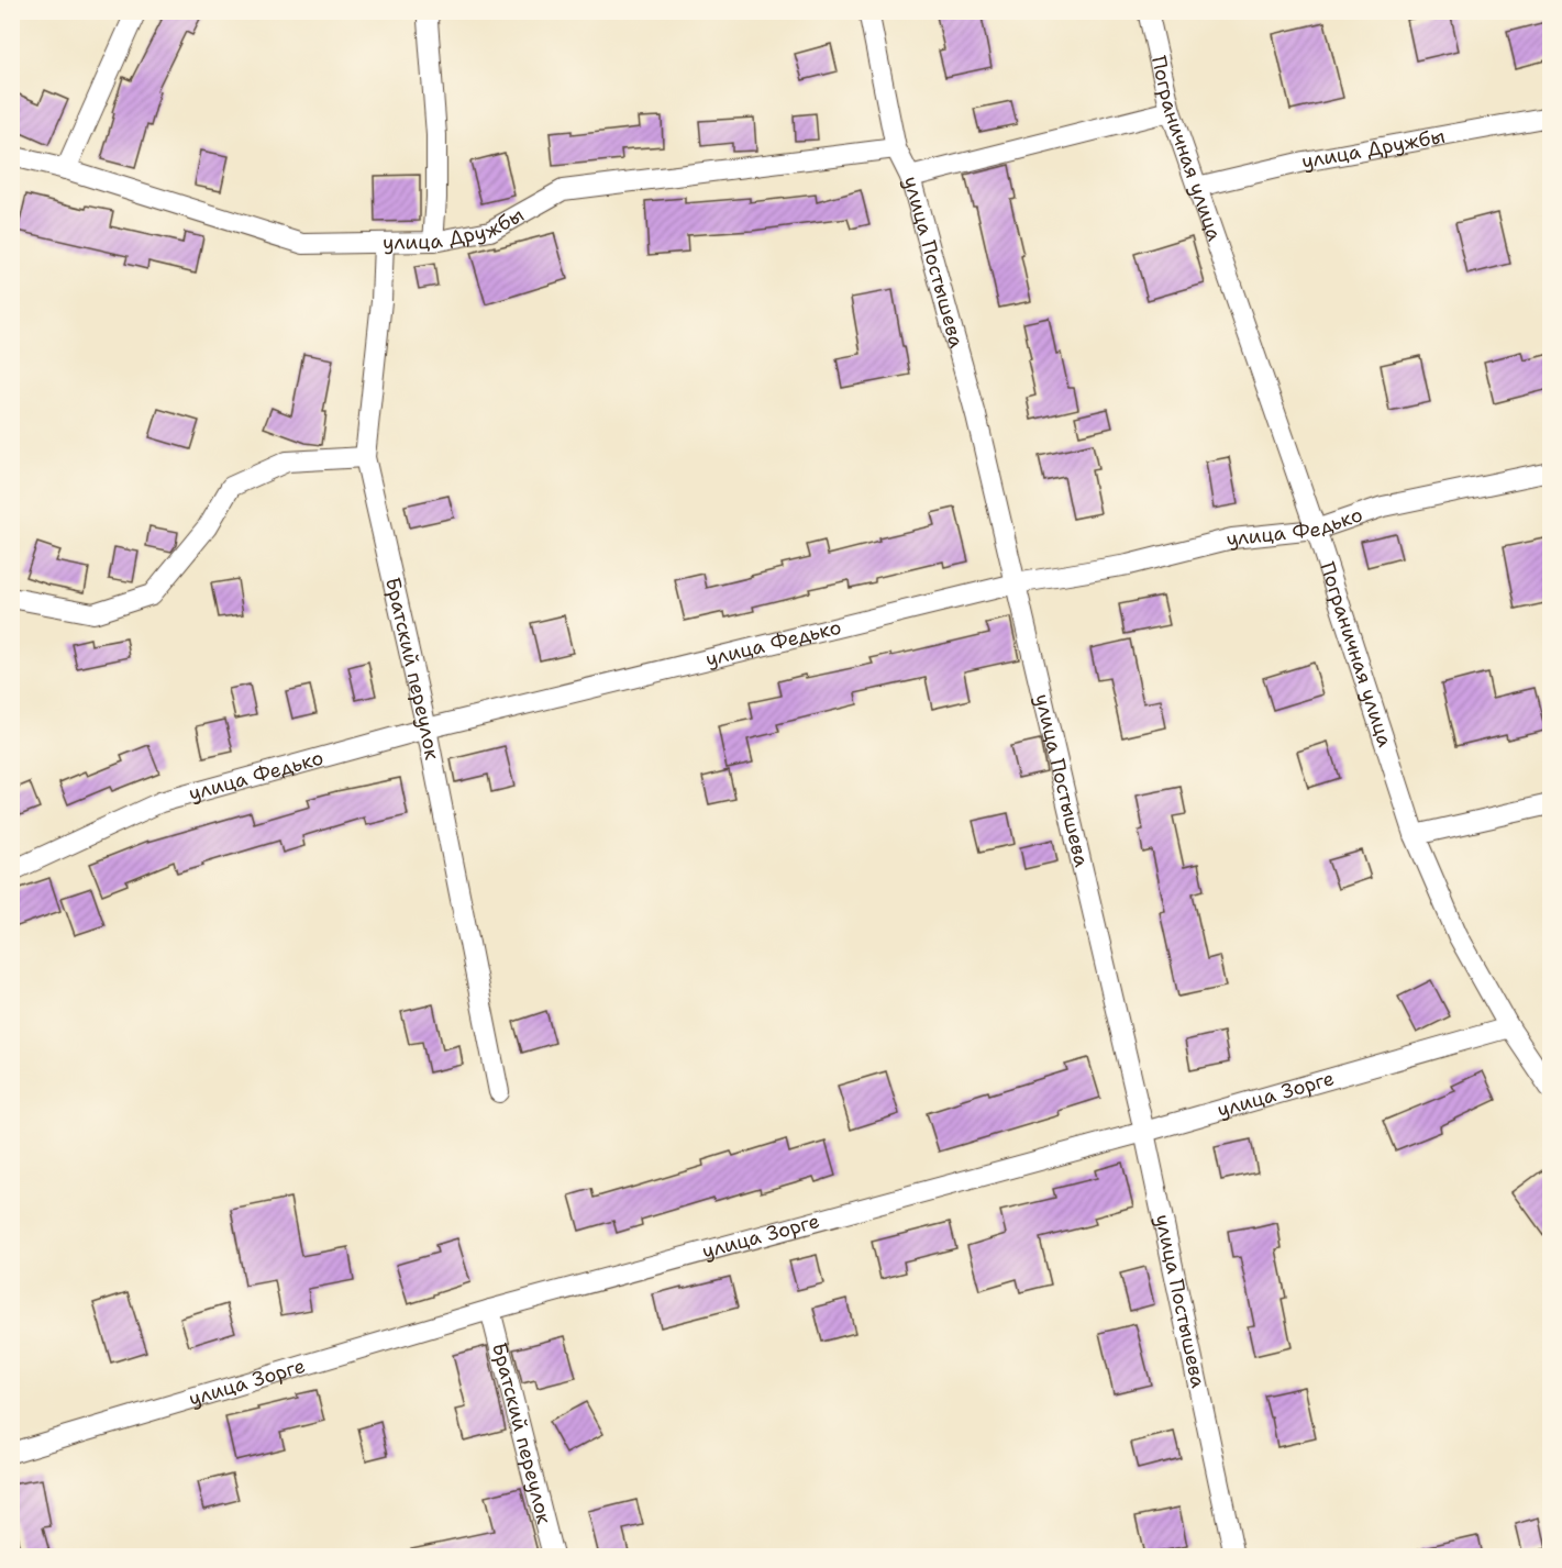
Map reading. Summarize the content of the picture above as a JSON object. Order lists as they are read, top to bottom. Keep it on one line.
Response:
{"streets":{"street":["Пограничная улица","улица Дружбы","улица Постышева","улица Федько","Братский переулок","улица Зорге"]},"crossings":[["Пограничная улица","улица Дружбы"],["Пограничная улица","улица Федько"],["Пограничная улица","улица Зорге"],["улица Дружбы","улица Постышева"],["улица Дружбы","Братский переулок"],["улица Постышева","улица Федько"],["улица Постышева","улица Зорге"],["улица Федько","Братский переулок"],["Братский переулок","улица Зорге"]]}
